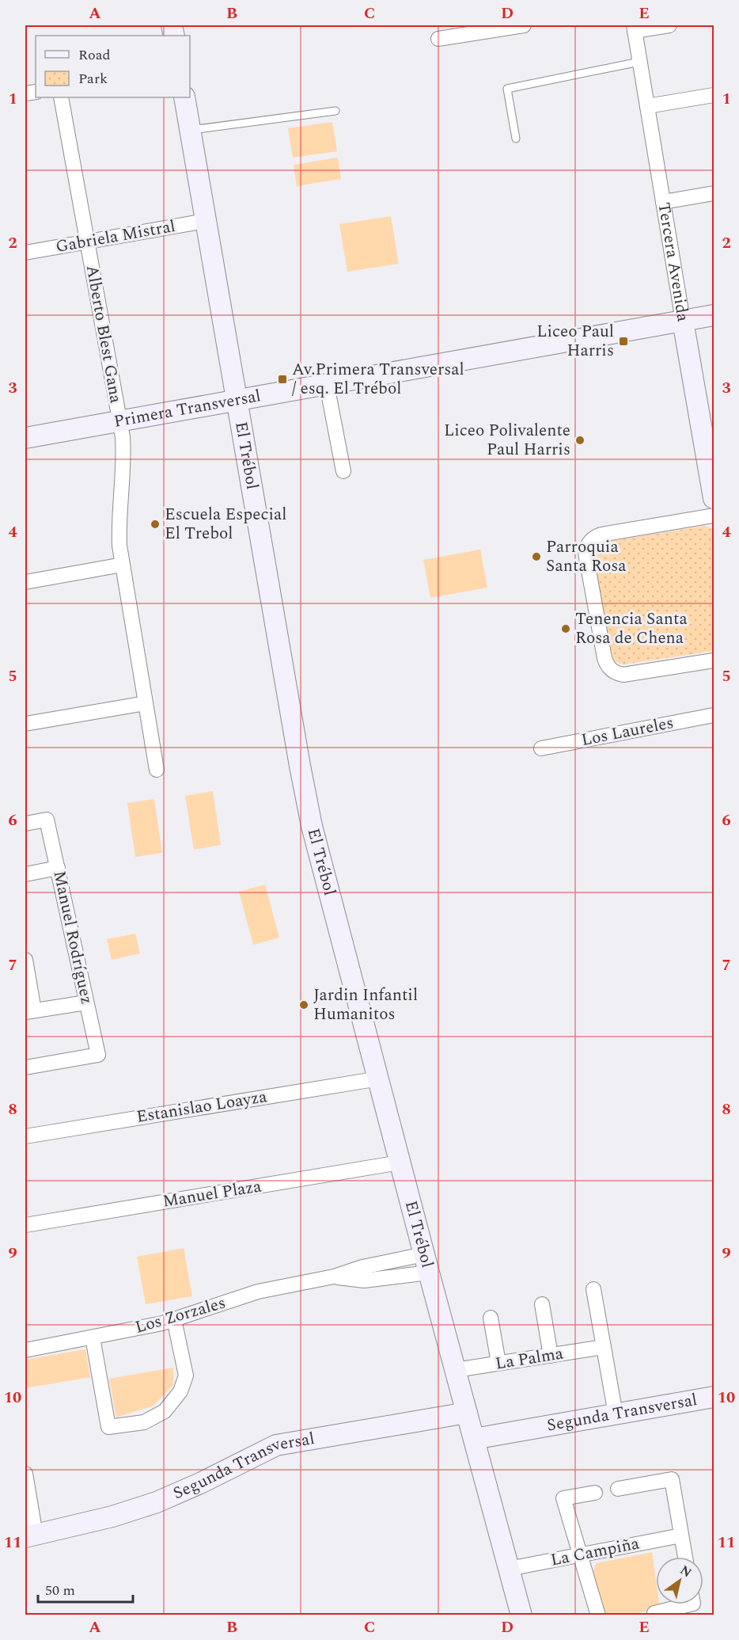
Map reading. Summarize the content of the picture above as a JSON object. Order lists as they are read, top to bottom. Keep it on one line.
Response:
{"streets":{"main road":["Tercera Avenida","Primera Transversal","El Trébol","Segunda Transversal"],"street":["Gabriela Mistral","Alberto Blest Gana","Los Laureles","Manuel Rodríguez","Estanislao Loayza","Manuel Plaza","Los Zorzales","La Palma","La Campiña"]},"crossings":[["Gabriela Mistral","Alberto Blest Gana"],["Gabriela Mistral","El Trébol"],["Tercera Avenida","Primera Transversal"],["Alberto Blest Gana","Primera Transversal"],["Primera Transversal","El Trébol"],["El Trébol","Estanislao Loayza"],["El Trébol","Manuel Plaza"],["El Trébol","Los Zorzales"],["El Trébol","La Palma"],["El Trébol","Segunda Transversal"],["El Trébol","La Campiña"]],"places":{"transit":["Liceo Paul Harris","Av.Primera Transversal / esq. El Trébol"],"other":["Liceo Polivalente Paul Harris","Escuela Especial El Trebol","Parroquia Santa Rosa","Tenencia Santa Rosa de Chena","Jardin Infantil Humanitos"]},"legend":["Road","Park"],"scale_bar":"50 m","north":"top right","grid":{"columns":["A","B","C","D","E"],"rows":["1","2","3","4","5","6","7","8","9","10","11"]}}
